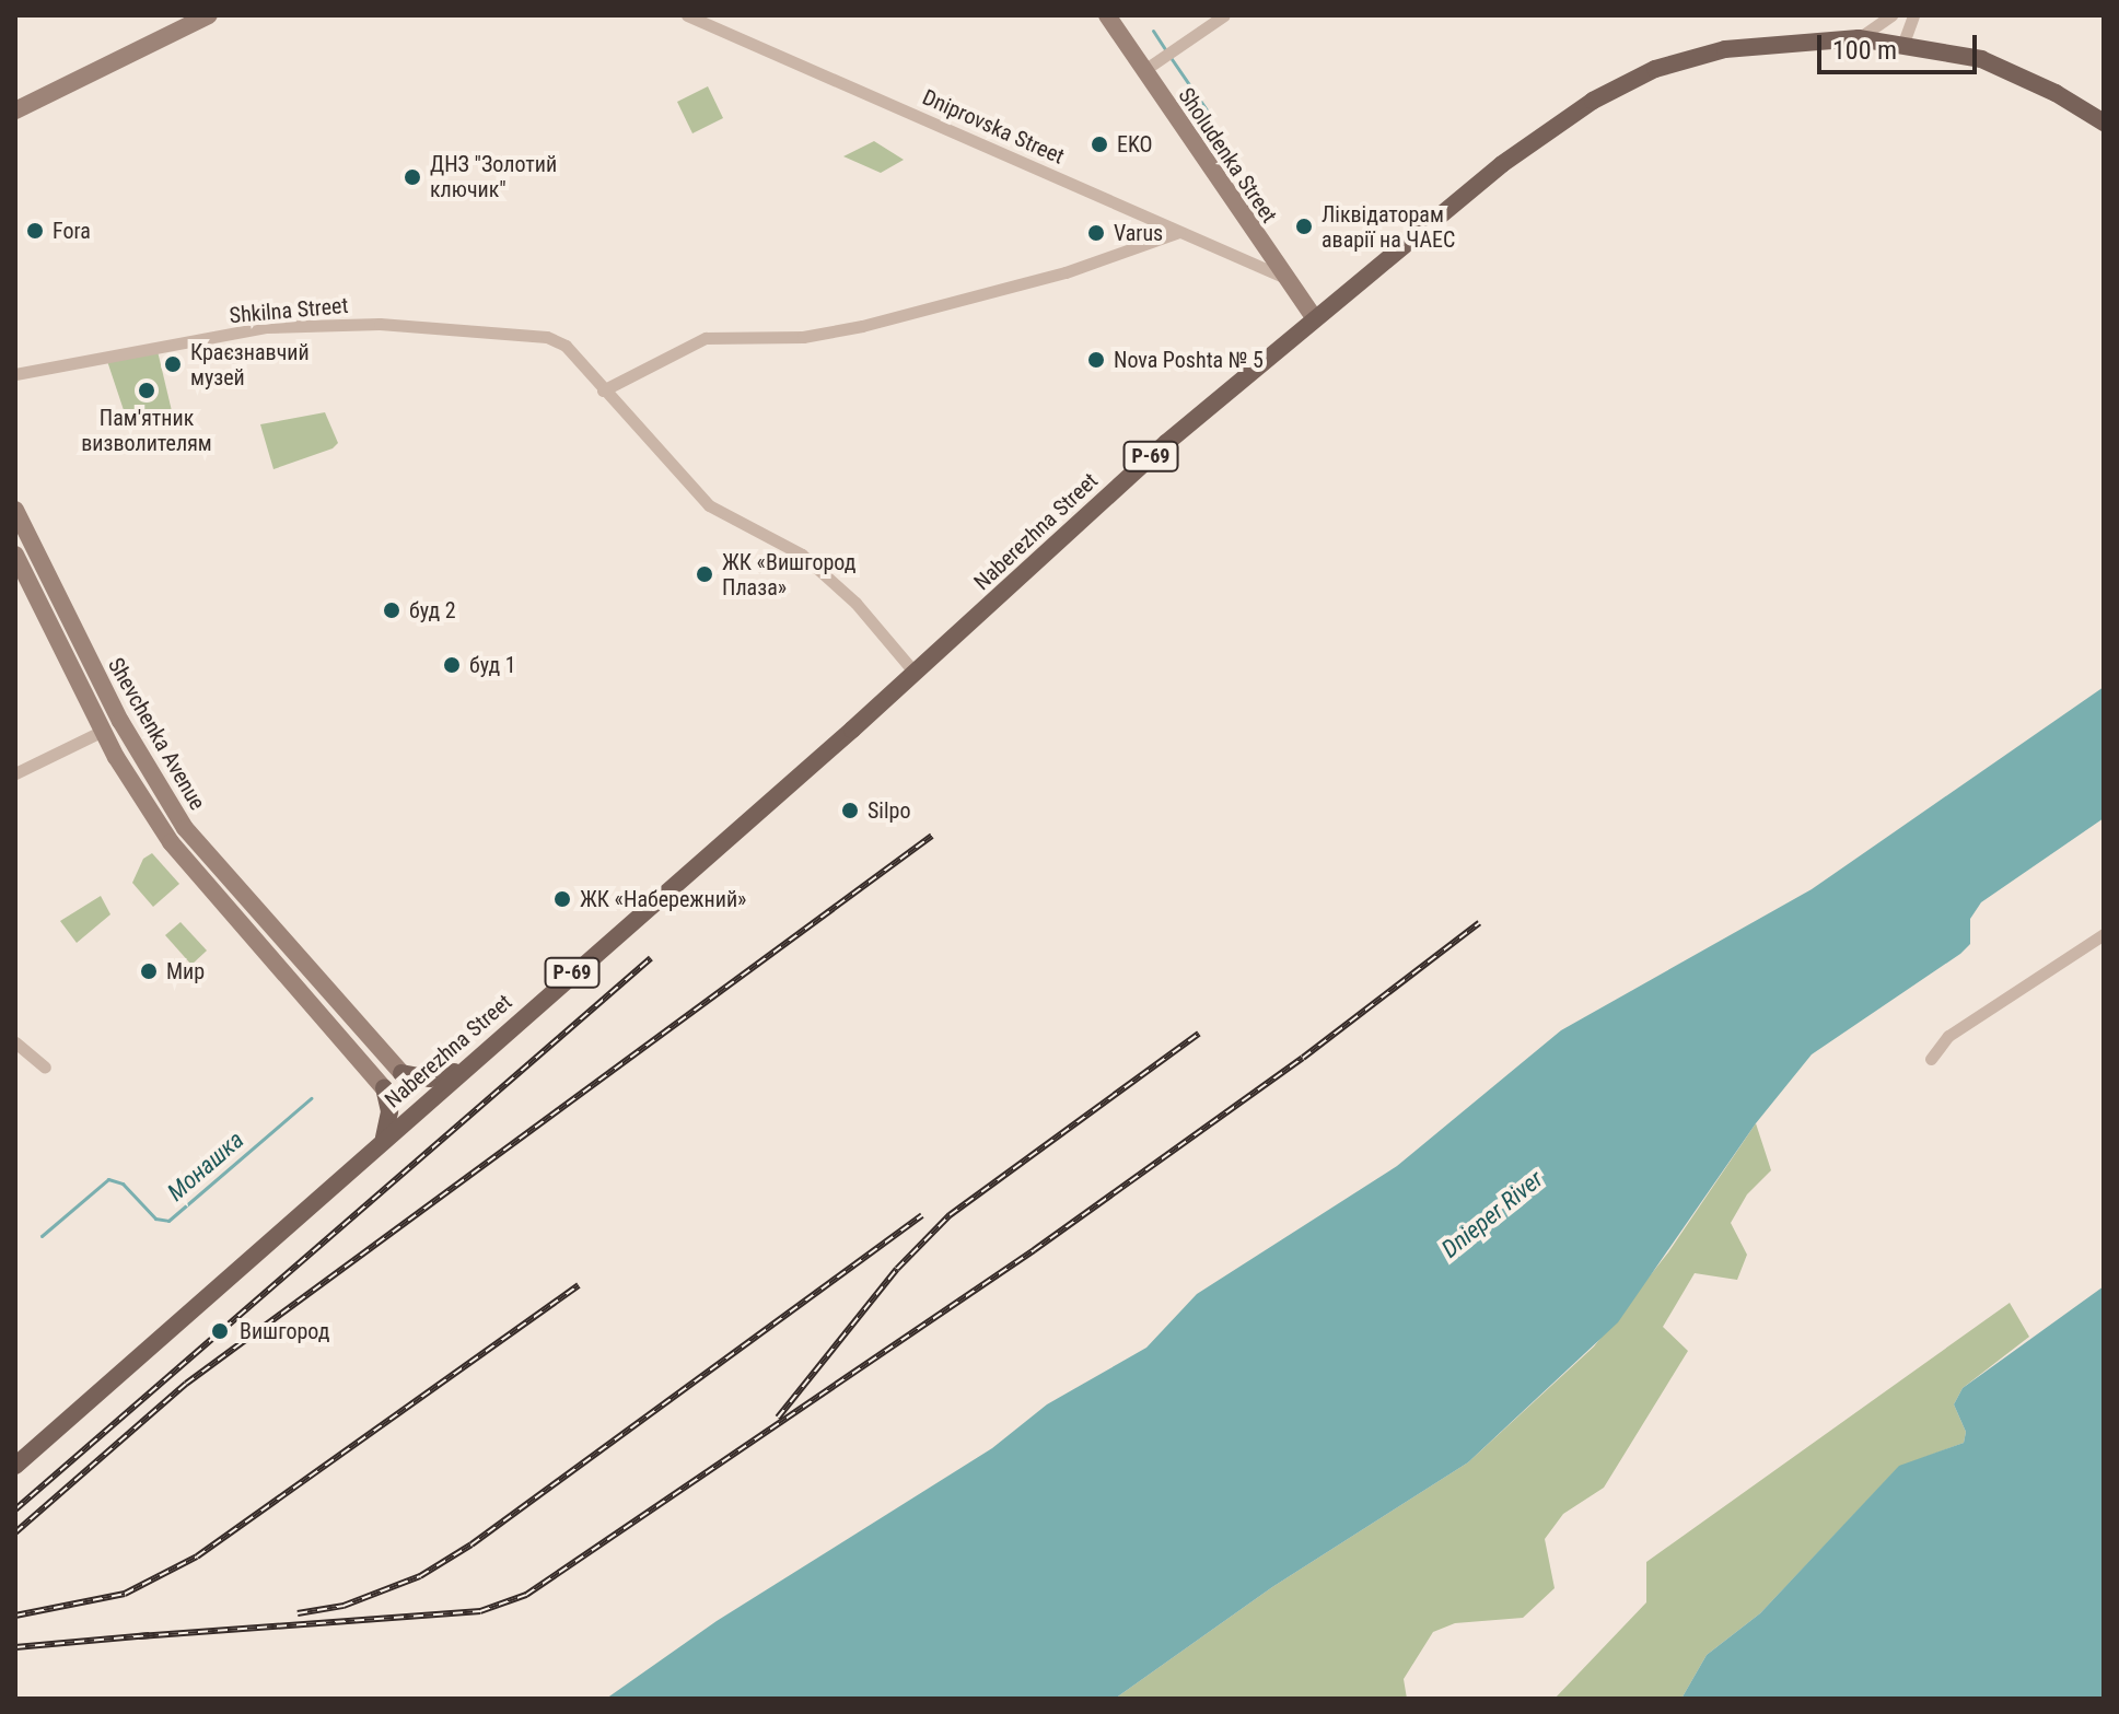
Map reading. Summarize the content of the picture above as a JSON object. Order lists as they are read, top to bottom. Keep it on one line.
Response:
{"streets":{"main road":["Р-69","Naberezhna Street"],"street":["Dniprovska Street","Sholudenka Street","Shkilna Street","Shevchenka Avenue"]},"crossings":[["Dniprovska Street","Sholudenka Street"],["Sholudenka Street","Naberezhna Street"],["Р-69","Naberezhna Street"]],"water":["Монашка","Dnieper River"],"places":["EKO","ДНЗ \"Золотий ключик\"","Ліквідаторам аварії на ЧАЕС","Fora","Varus","Nova Poshta № 5","Краєзнавчий музей","Пам'ятник визволителям","ЖК «Вишгород Плаза»","буд 2","буд 1","Silpo","ЖК «Набережний»","Мир","Вишгород"],"scale_bar":"100 m"}
